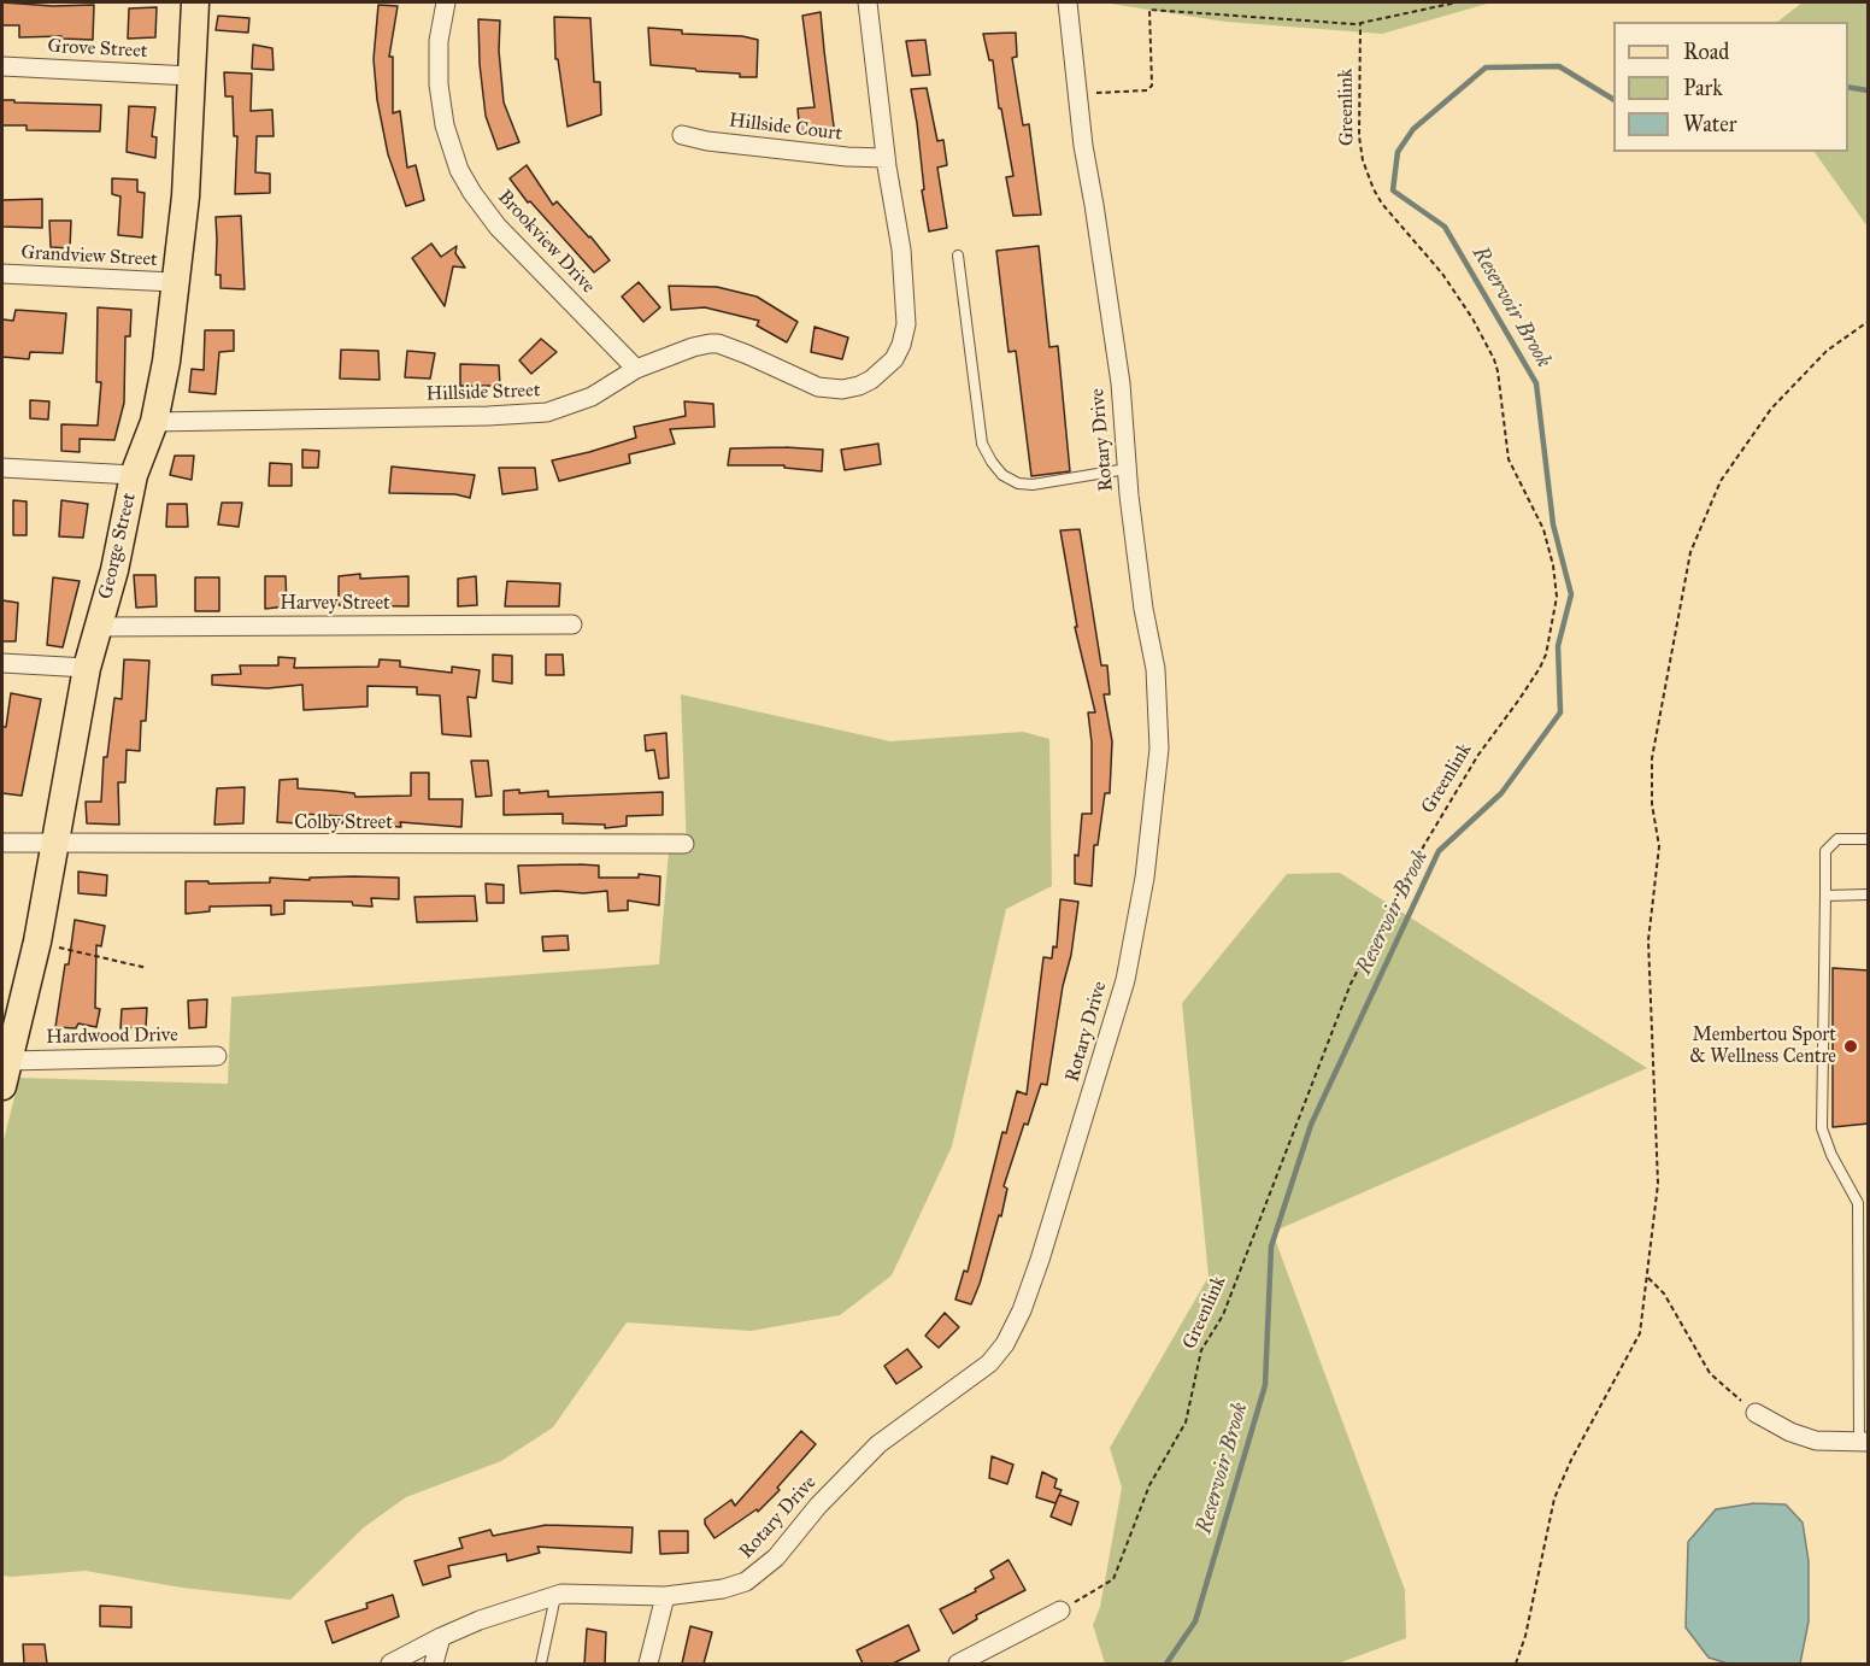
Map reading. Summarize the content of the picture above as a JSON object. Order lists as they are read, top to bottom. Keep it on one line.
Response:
{"streets":{"main road":["George Street"],"street":["Grove Street","Hillside Court","Brookview Drive","Grandview Street","Hillside Street","Rotary Drive","Harvey Street","Colby Street","Hardwood Drive"],"path":["Greenlink"]},"crossings":[["Grove Street","George Street"],["Hillside Court","Hillside Street"],["Brookview Drive","Hillside Street"],["Grandview Street","George Street"],["Hillside Street","George Street"],["George Street","Harvey Street"],["George Street","Colby Street"],["George Street","Hardwood Drive"]],"water":["Reservoir Brook"],"places":["Membertou Sport & Wellness Centre"],"legend":["Road","Park","Water"]}
